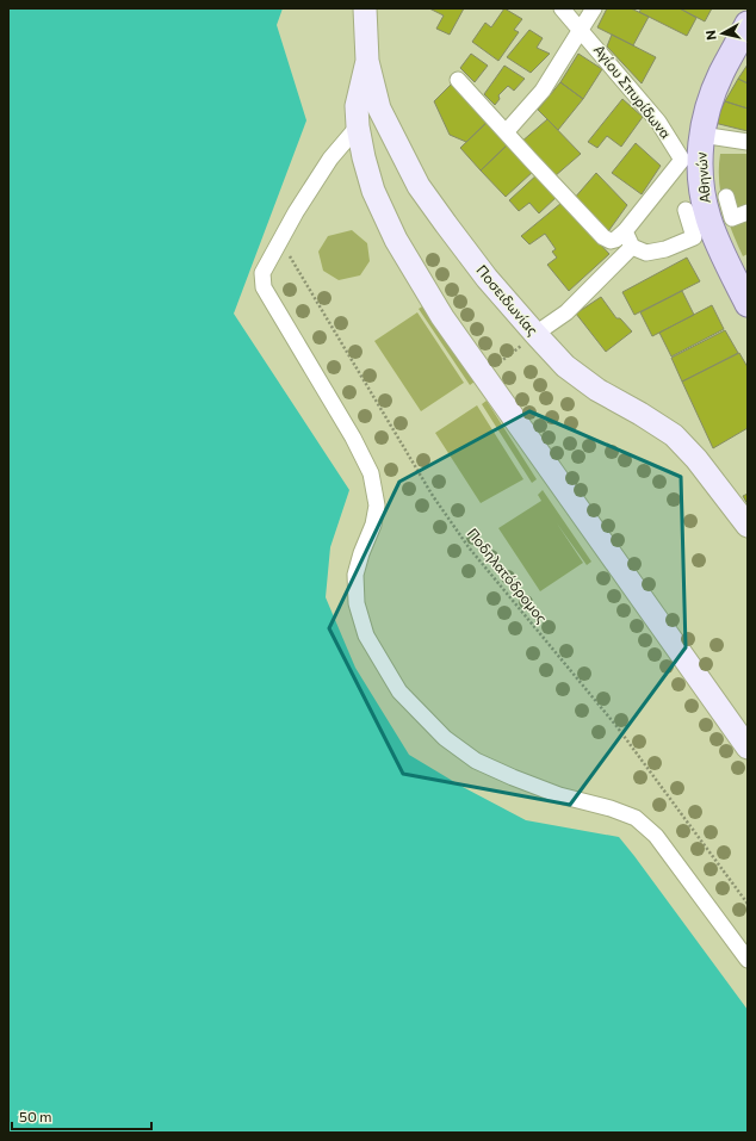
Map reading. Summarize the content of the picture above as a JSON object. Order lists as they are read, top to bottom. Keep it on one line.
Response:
{"streets":{"main road":["Αθηνών"],"street":["Αγίου Σπυρίδωνα","Ποσειδωνίας"],"path":["Ποδηλατόδρομος"]},"crossings":[["Αγίου Σπυρίδωνα","Αθηνών"]],"scale_bar":"50 m","north":"left"}
